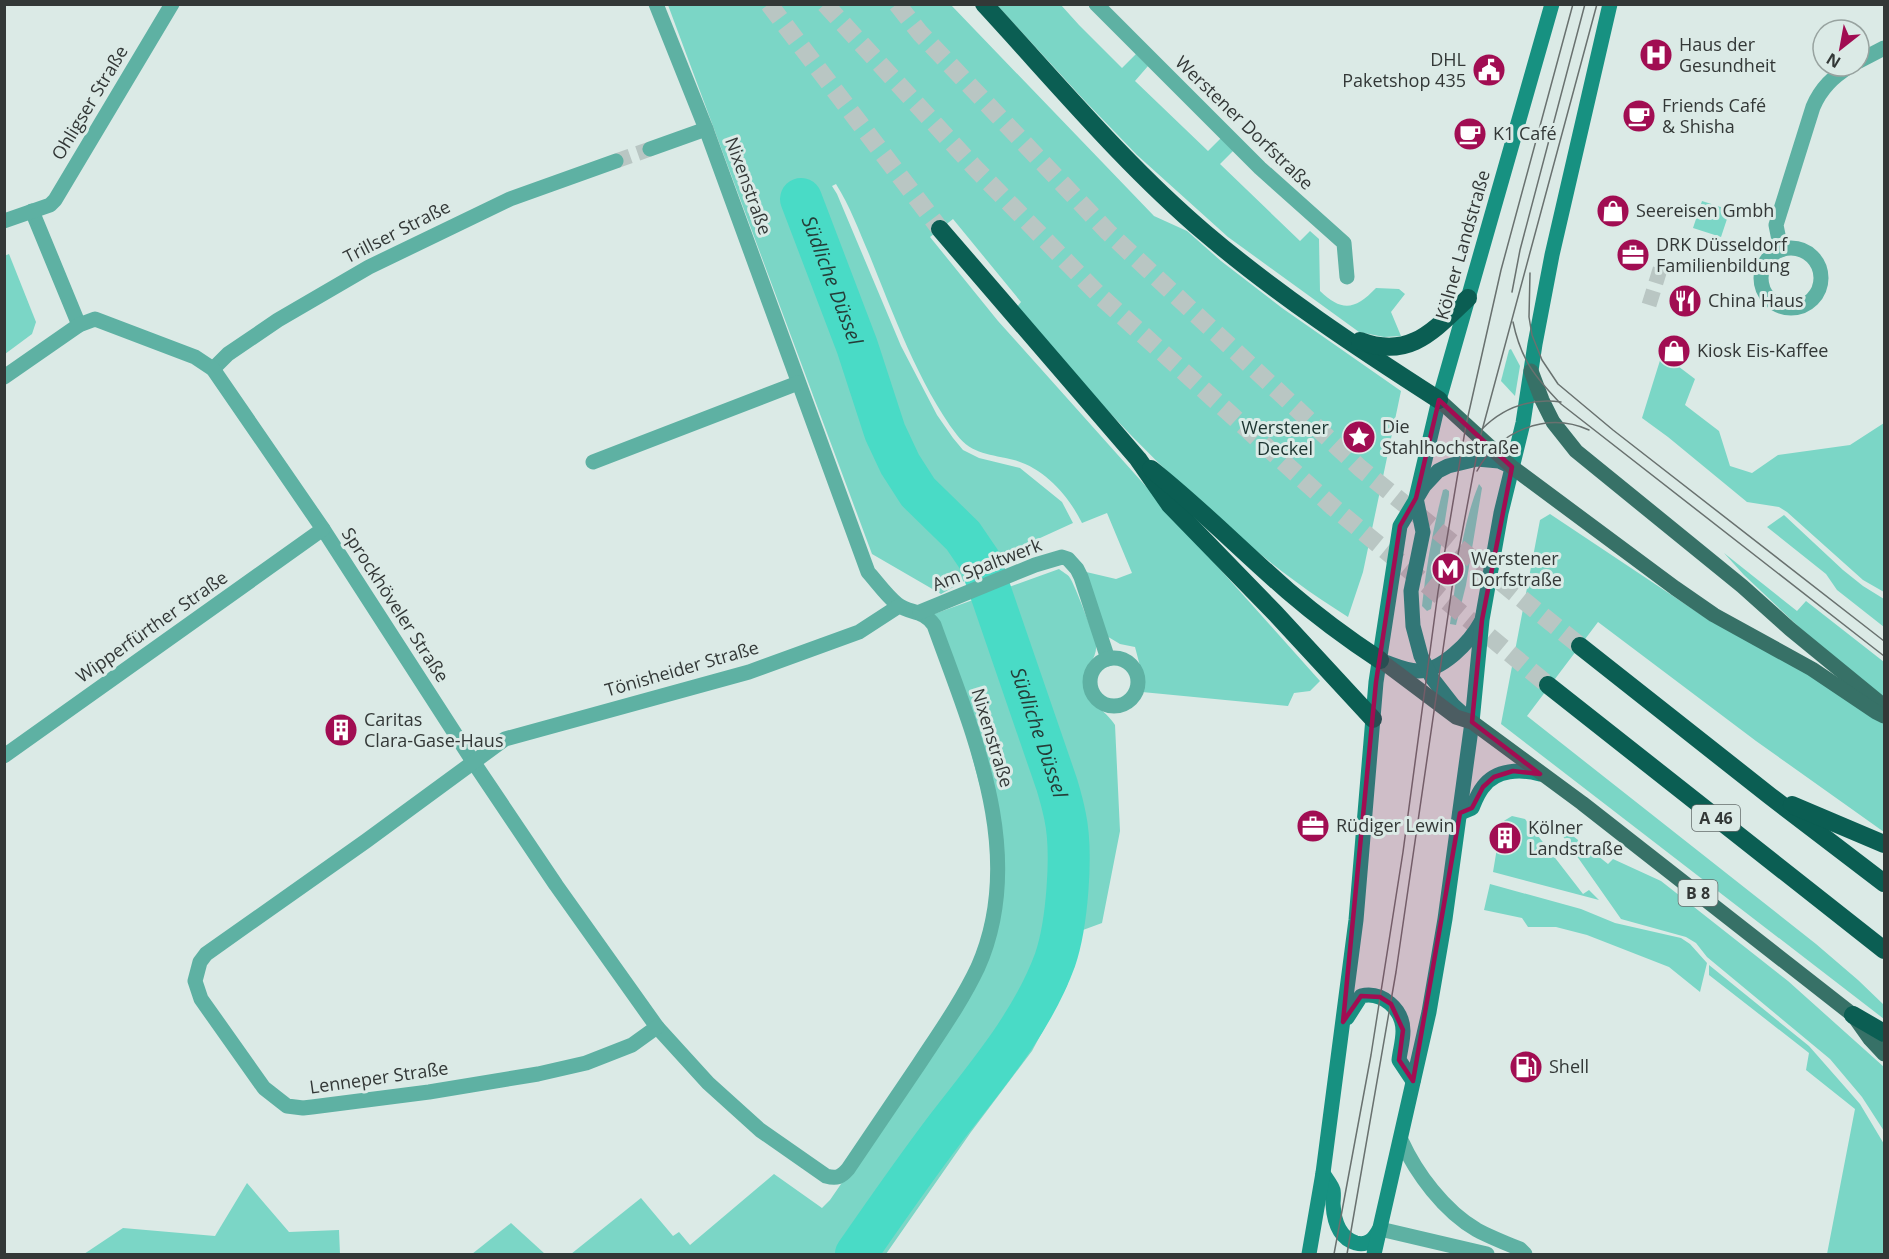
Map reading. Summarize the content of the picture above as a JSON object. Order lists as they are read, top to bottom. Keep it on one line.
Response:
{"streets":{"highway":["A 46"],"main road":["Kölner Landstraße","B 8"],"street":["Ohligser Straße","Werstener Dorfstraße","Nixenstraße","Trillser Straße","Am Spaltwerk","Sprockhöveler Straße","Wipperfürther Straße","Tönisheider Straße","Lenneper Straße"]},"crossings":[["Nixenstraße","Am Spaltwerk"],["Nixenstraße","Sprockhöveler Straße"],["Nixenstraße","Tönisheider Straße"],["Trillser Straße","Sprockhöveler Straße"],["Kölner Landstraße","B 8"],["Sprockhöveler Straße","Wipperfürther Straße"],["Sprockhöveler Straße","Tönisheider Straße"],["Sprockhöveler Straße","Lenneper Straße"],["Tönisheider Straße","Lenneper Straße"]],"water":["Südliche Düssel"],"parks":["Werstener Deckel"],"places":{"hospital":["Haus der Gesundheit"],"public building":["DHL Paketshop 435"],"cafe":["Friends Café & Shisha","K1 Café"],"shop":["Seereisen Gmbh","Kiosk Eis-Kaffee"],"office":["DRK Düsseldorf Familienbildung","Rüdiger Lewin"],"restaurant":["China Haus"],"place":["Die Stahlhochstraße"],"metro station":["Werstener Dorfstraße"],"building":["Caritas Clara-Gase-Haus","Kölner Landstraße"],"fuel station":["Shell"]},"north":"bottom left"}
